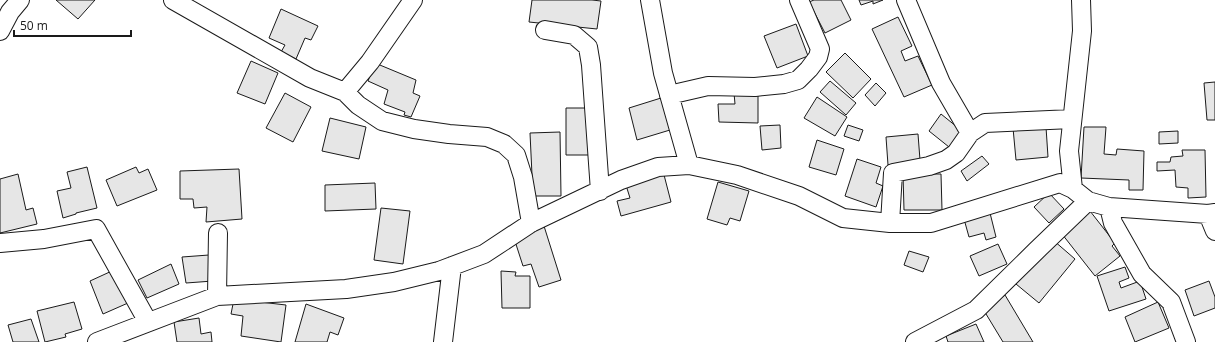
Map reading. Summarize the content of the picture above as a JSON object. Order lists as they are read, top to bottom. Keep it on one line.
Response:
{"scale_bar":"50 m"}
